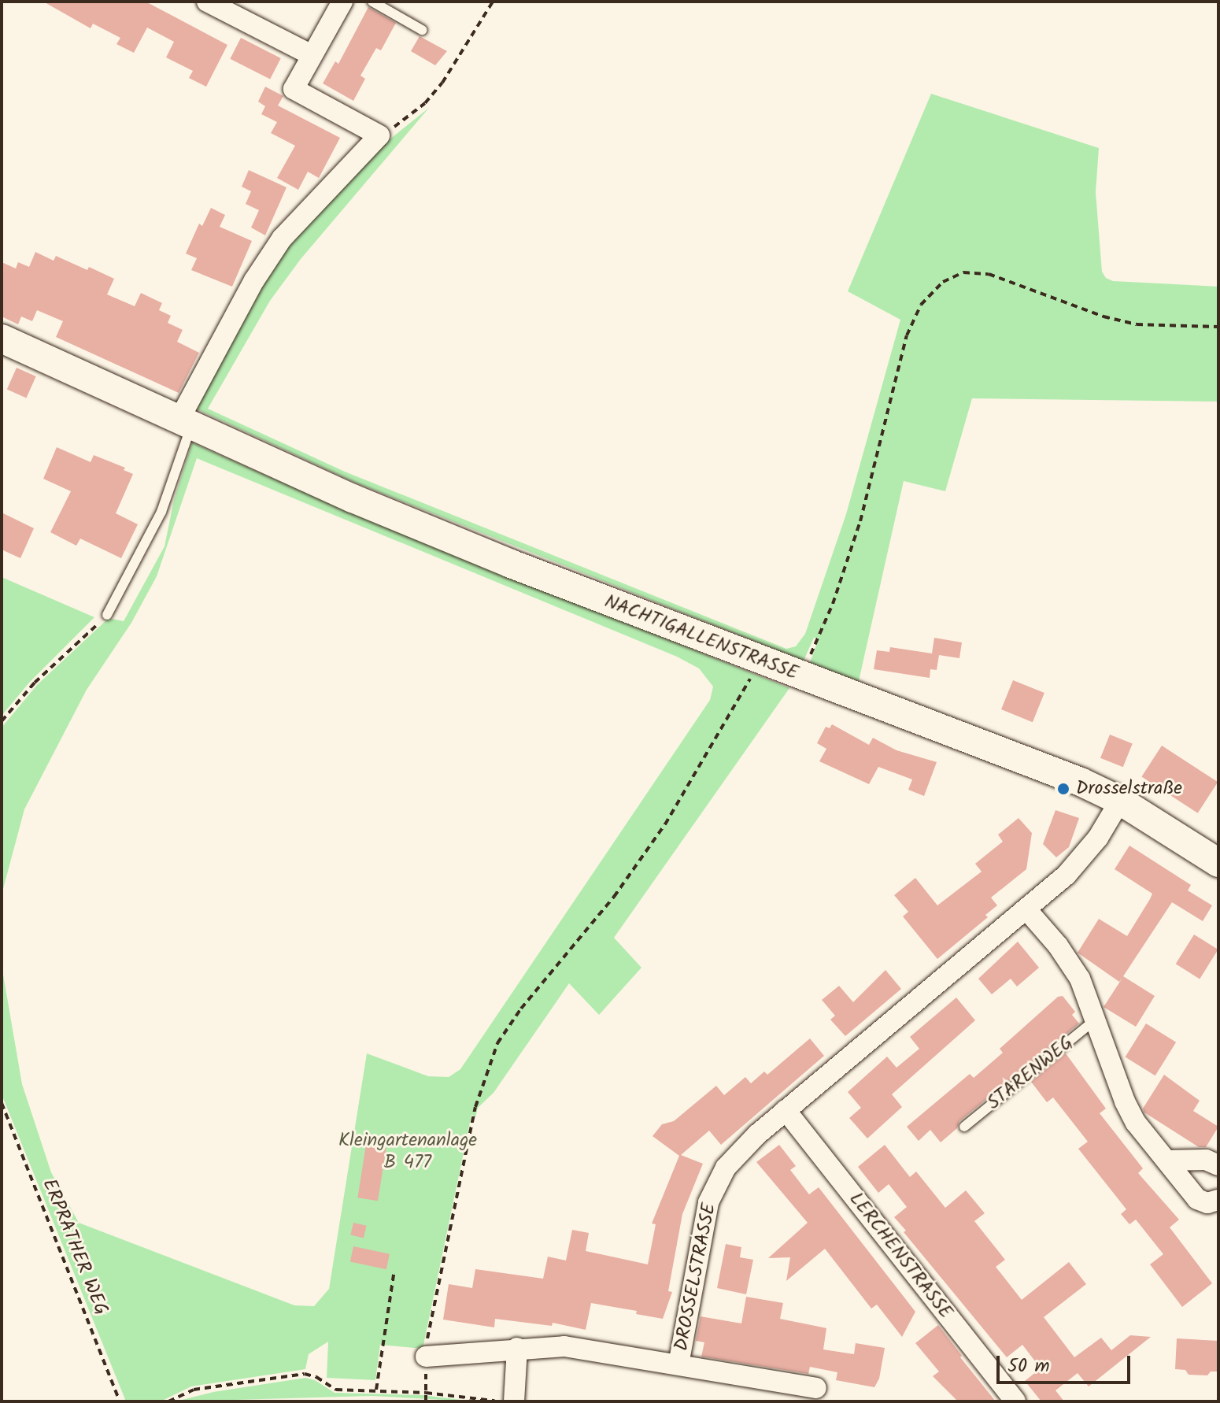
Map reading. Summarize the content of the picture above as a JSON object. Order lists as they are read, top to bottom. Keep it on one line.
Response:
{"streets":{"main road":["NACHTIGALLENSTRASSE"],"street":["STARENWEG","LERCHENSTRASSE","DROSSELSTRASSE"],"path":["ERPRATHER WEG"]},"crossings":[["NACHTIGALLENSTRASSE","DROSSELSTRASSE"],["STARENWEG","DROSSELSTRASSE"],["LERCHENSTRASSE","DROSSELSTRASSE"]],"parks":["Kleingartenanlage B 477"],"places":["Drosselstraße"],"scale_bar":"50 m"}
